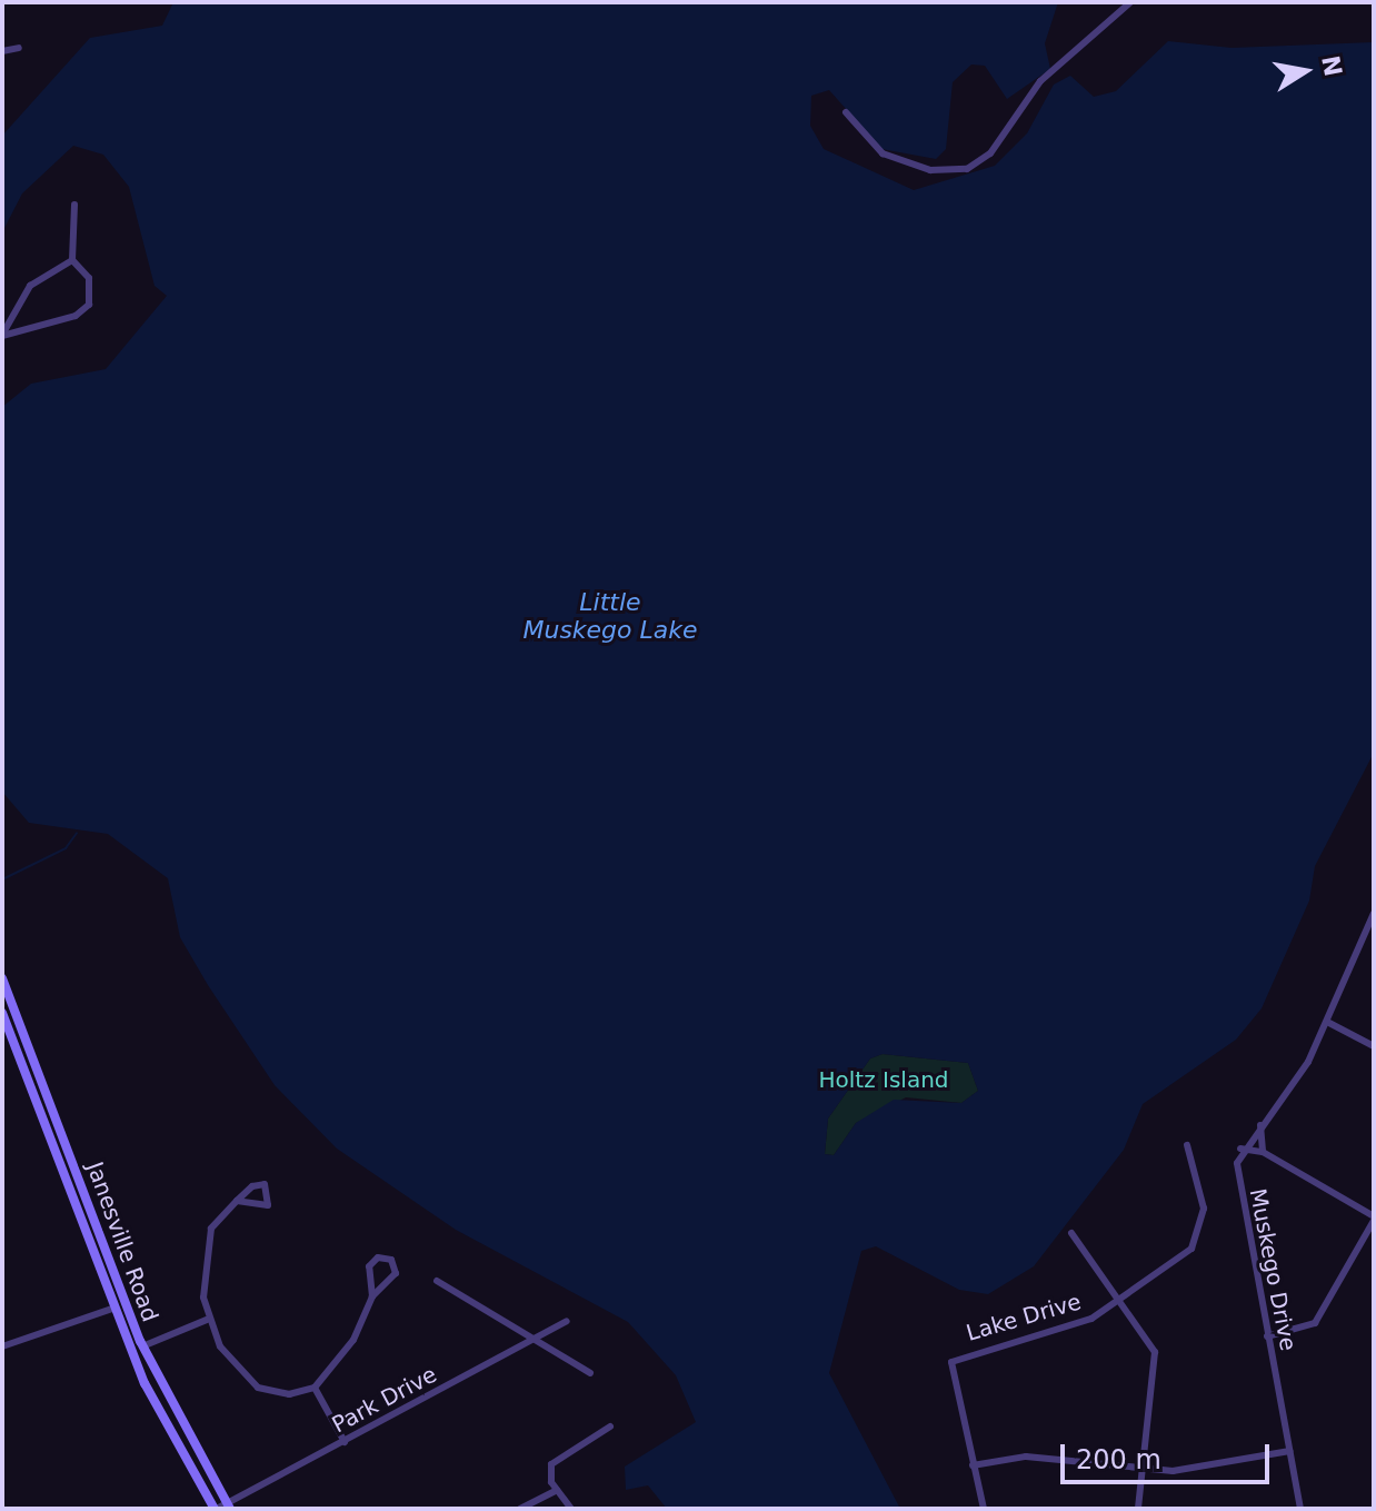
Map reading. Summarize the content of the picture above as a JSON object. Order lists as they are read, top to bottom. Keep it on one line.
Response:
{"streets":{"main road":["Janesville Road"],"street":["Muskego Drive","Lake Drive","Park Drive"]},"crossings":[["Janesville Road","Park Drive"]],"water":["Little Muskego Lake"],"parks":["Holtz Island"],"scale_bar":"200 m","north":"right"}
